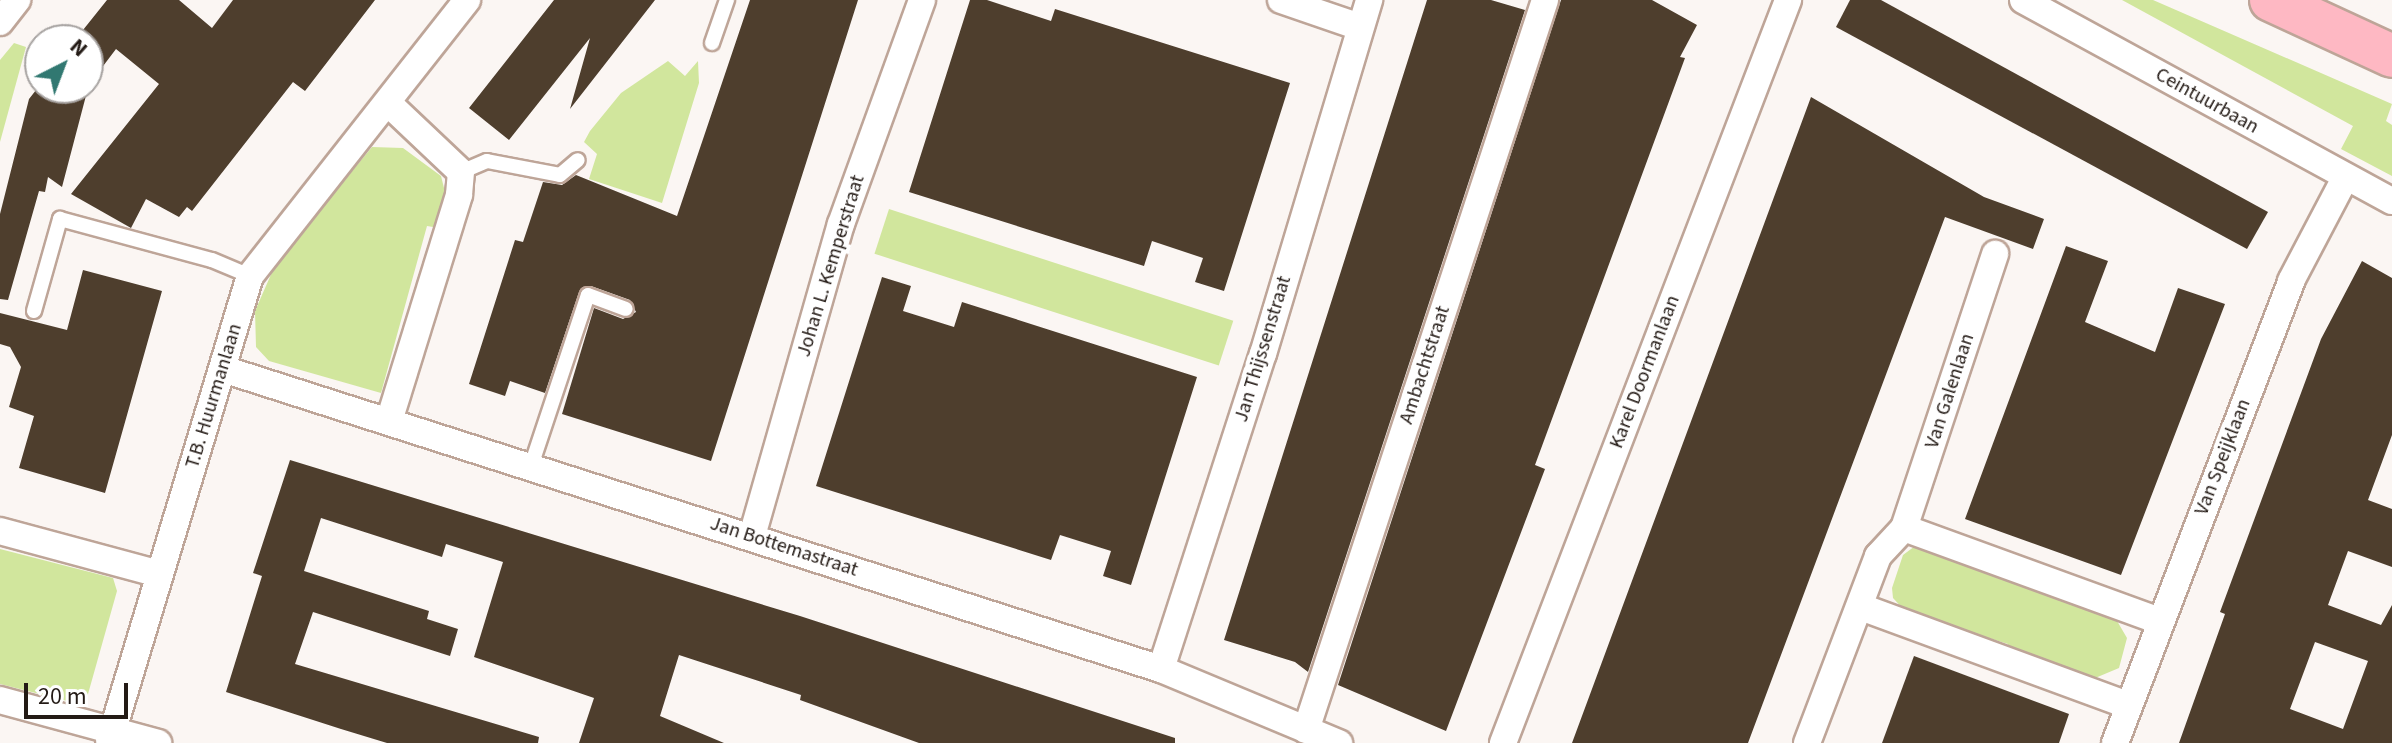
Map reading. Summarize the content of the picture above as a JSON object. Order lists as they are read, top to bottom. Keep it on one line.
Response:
{"streets":{"street":["Ceintuurbaan","Johan L. Kemperstraat","Jan Thijssenstraat","Ambachtstraat","Karel Doormanlaan","Van Galenlaan","T.B. Huurmanlaan","Van Speijklaan","Jan Bottemastraat"]},"crossings":[["Ceintuurbaan","Van Speijklaan"],["Johan L. Kemperstraat","Jan Bottemastraat"],["Jan Thijssenstraat","Jan Bottemastraat"],["Ambachtstraat","Jan Bottemastraat"],["T.B. Huurmanlaan","Jan Bottemastraat"]],"scale_bar":"20 m","north":"top right"}
